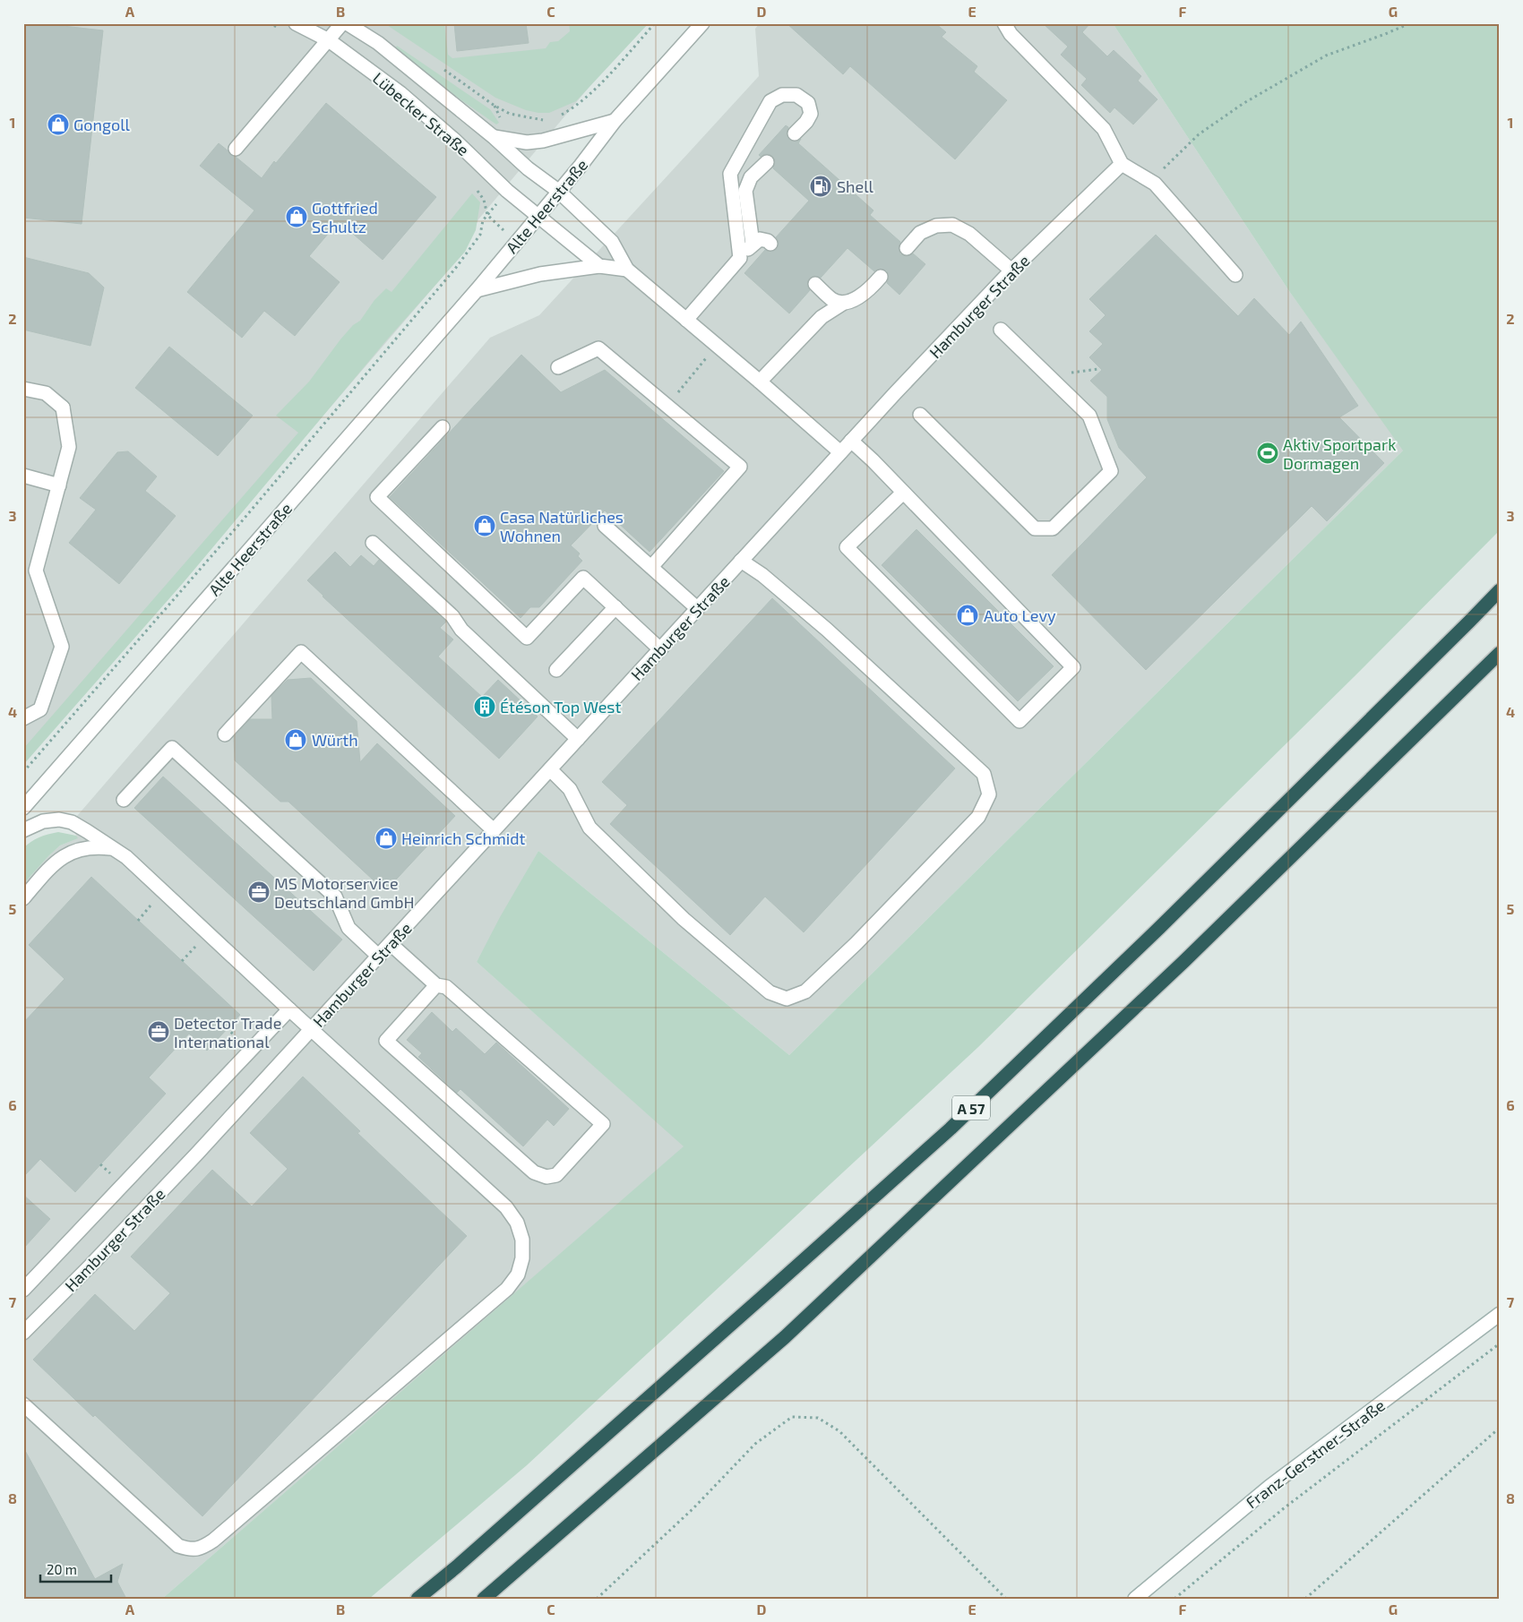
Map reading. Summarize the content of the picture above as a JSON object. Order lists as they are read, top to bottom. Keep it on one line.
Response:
{"streets":{"highway":["A 57"],"street":["Lübecker Straße","Alte Heerstraße","Hamburger Straße","Franz-Gerstner-Straße"]},"crossings":[["Lübecker Straße","Alte Heerstraße"]],"places":{"shop":["Gongoll","Gottfried Schultz","Casa Natürliches Wohnen","Auto Levy","Würth","Heinrich Schmidt"],"fuel station":["Shell"],"sports":["Aktiv Sportpark Dormagen"],"building":["Étéson Top West"],"office":["MS Motorservice Deutschland GmbH","Detector Trade International"]},"scale_bar":"20 m","grid":{"columns":["A","B","C","D","E","F","G"],"rows":["1","2","3","4","5","6","7","8"]}}
